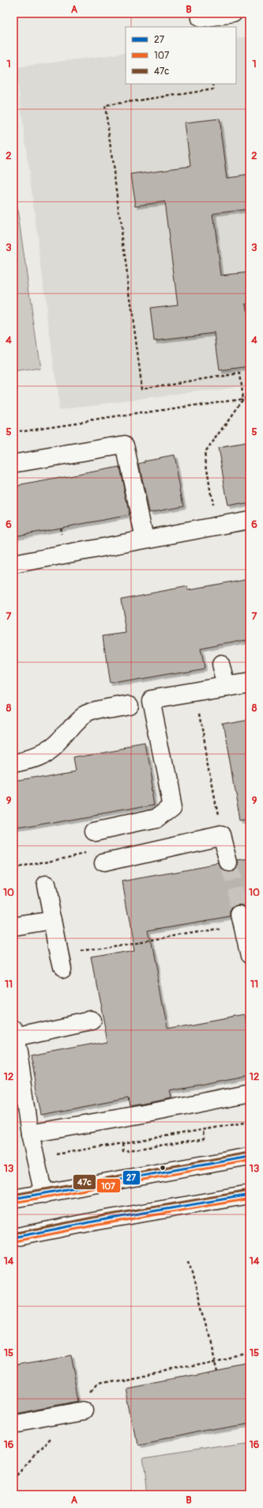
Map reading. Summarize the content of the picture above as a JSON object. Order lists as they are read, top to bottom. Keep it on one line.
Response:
{"lines":["transit line 47с","transit line 27","transit line 107"],"legend":["27","107","47с"],"grid":{"columns":["A","B"],"rows":["1","2","3","4","5","6","7","8","9","10","11","12","13","14","15","16"]}}
